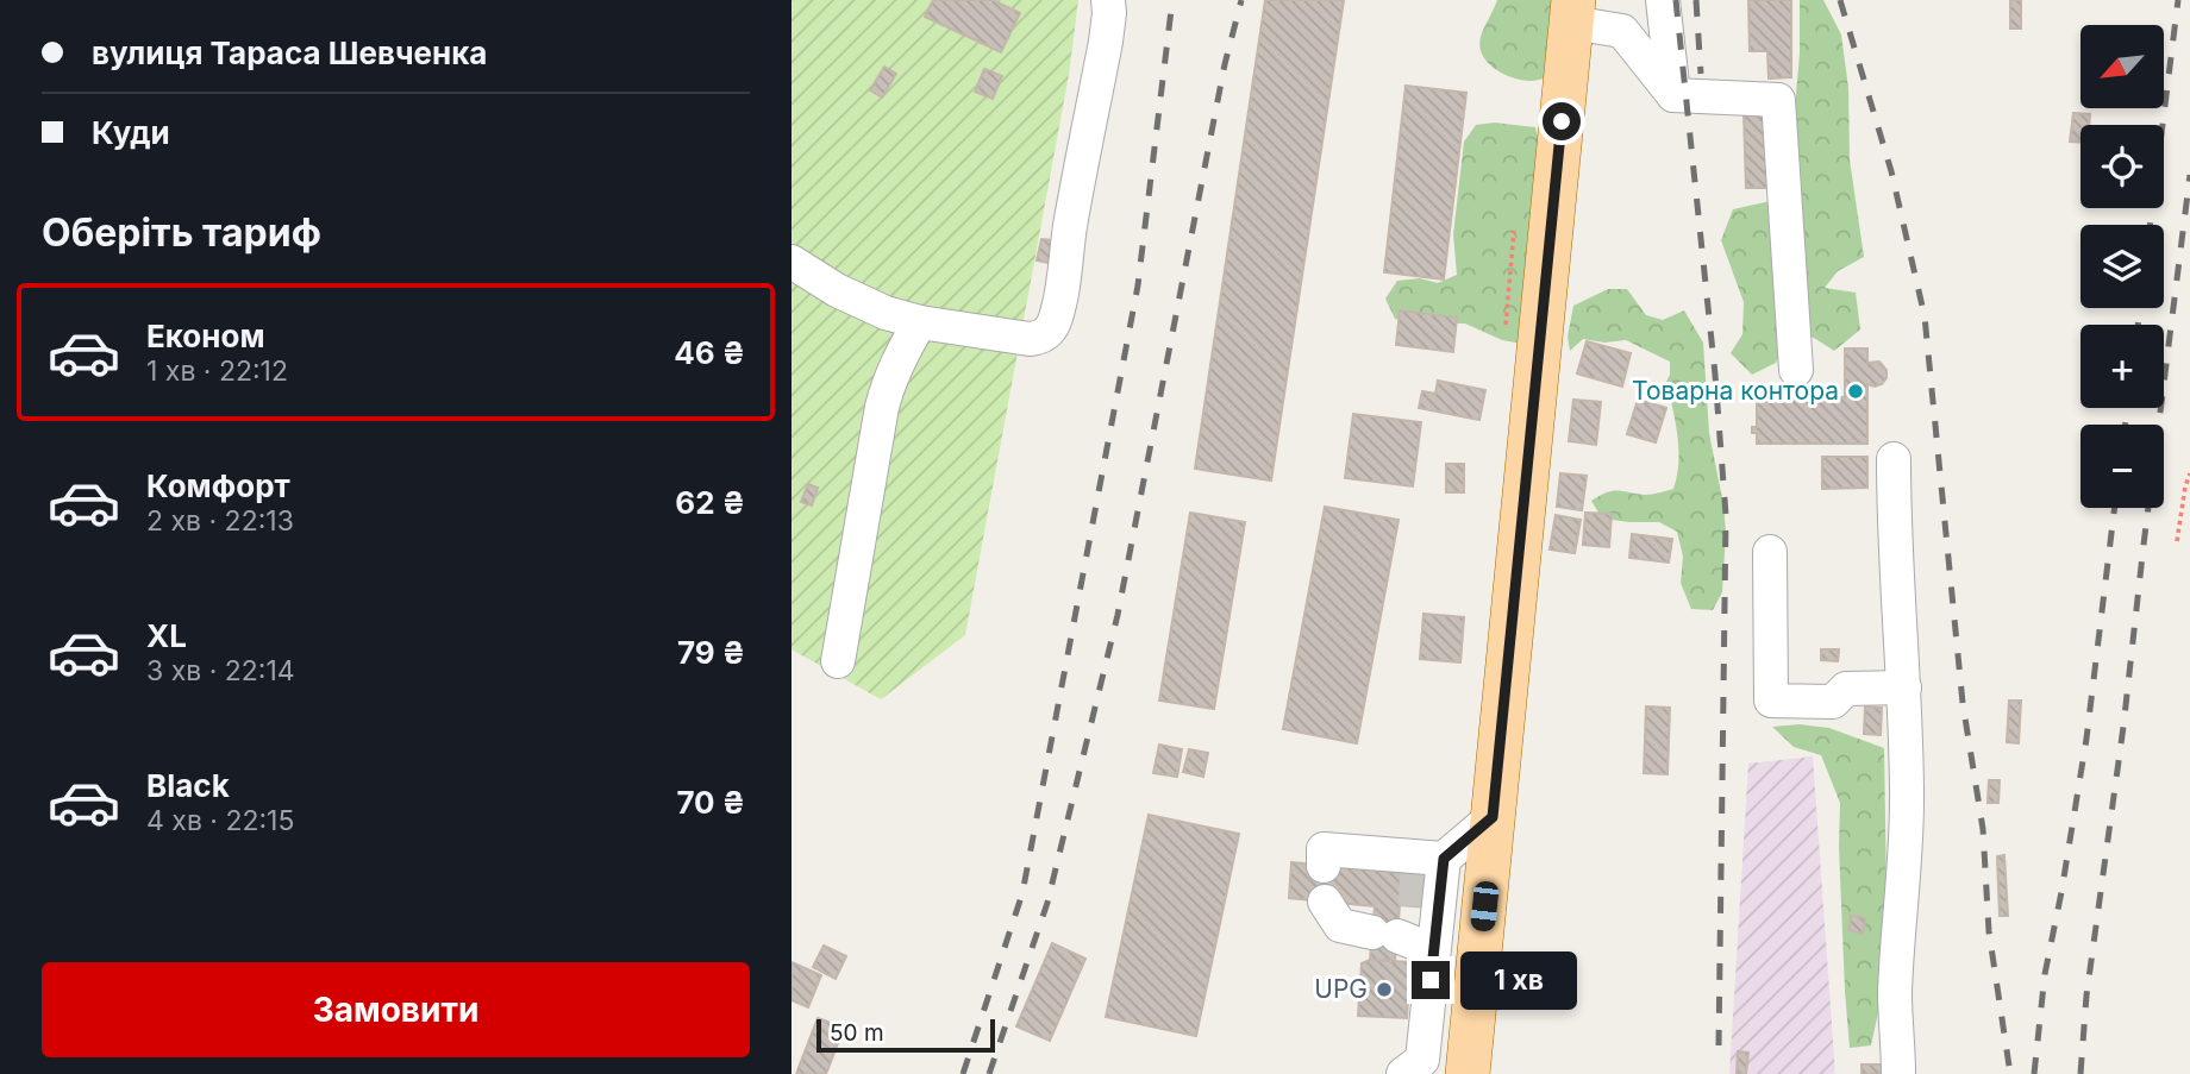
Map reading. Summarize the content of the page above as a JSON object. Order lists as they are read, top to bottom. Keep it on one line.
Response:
{"places":["Товарна контора","UPG"],"scale_bar":"50 m","north":"bottom left","page":{"banner":["вулиця Тараса Шевченка","Куди"],"map_buttons":["+","−"],"heading":"Оберіть тариф","list":[{"name":"Економ","note":"1 хв · 22:12","value":"46 ₴"},{"name":"Комфорт","note":"2 хв · 22:13","value":"62 ₴"},{"name":"XL","note":"3 хв · 22:14","value":"79 ₴"},{"name":"Black","note":"4 хв · 22:15","value":"70 ₴"}],"buttons":"Замовити","bubble":"1 хв","scale":"50 m"}}
